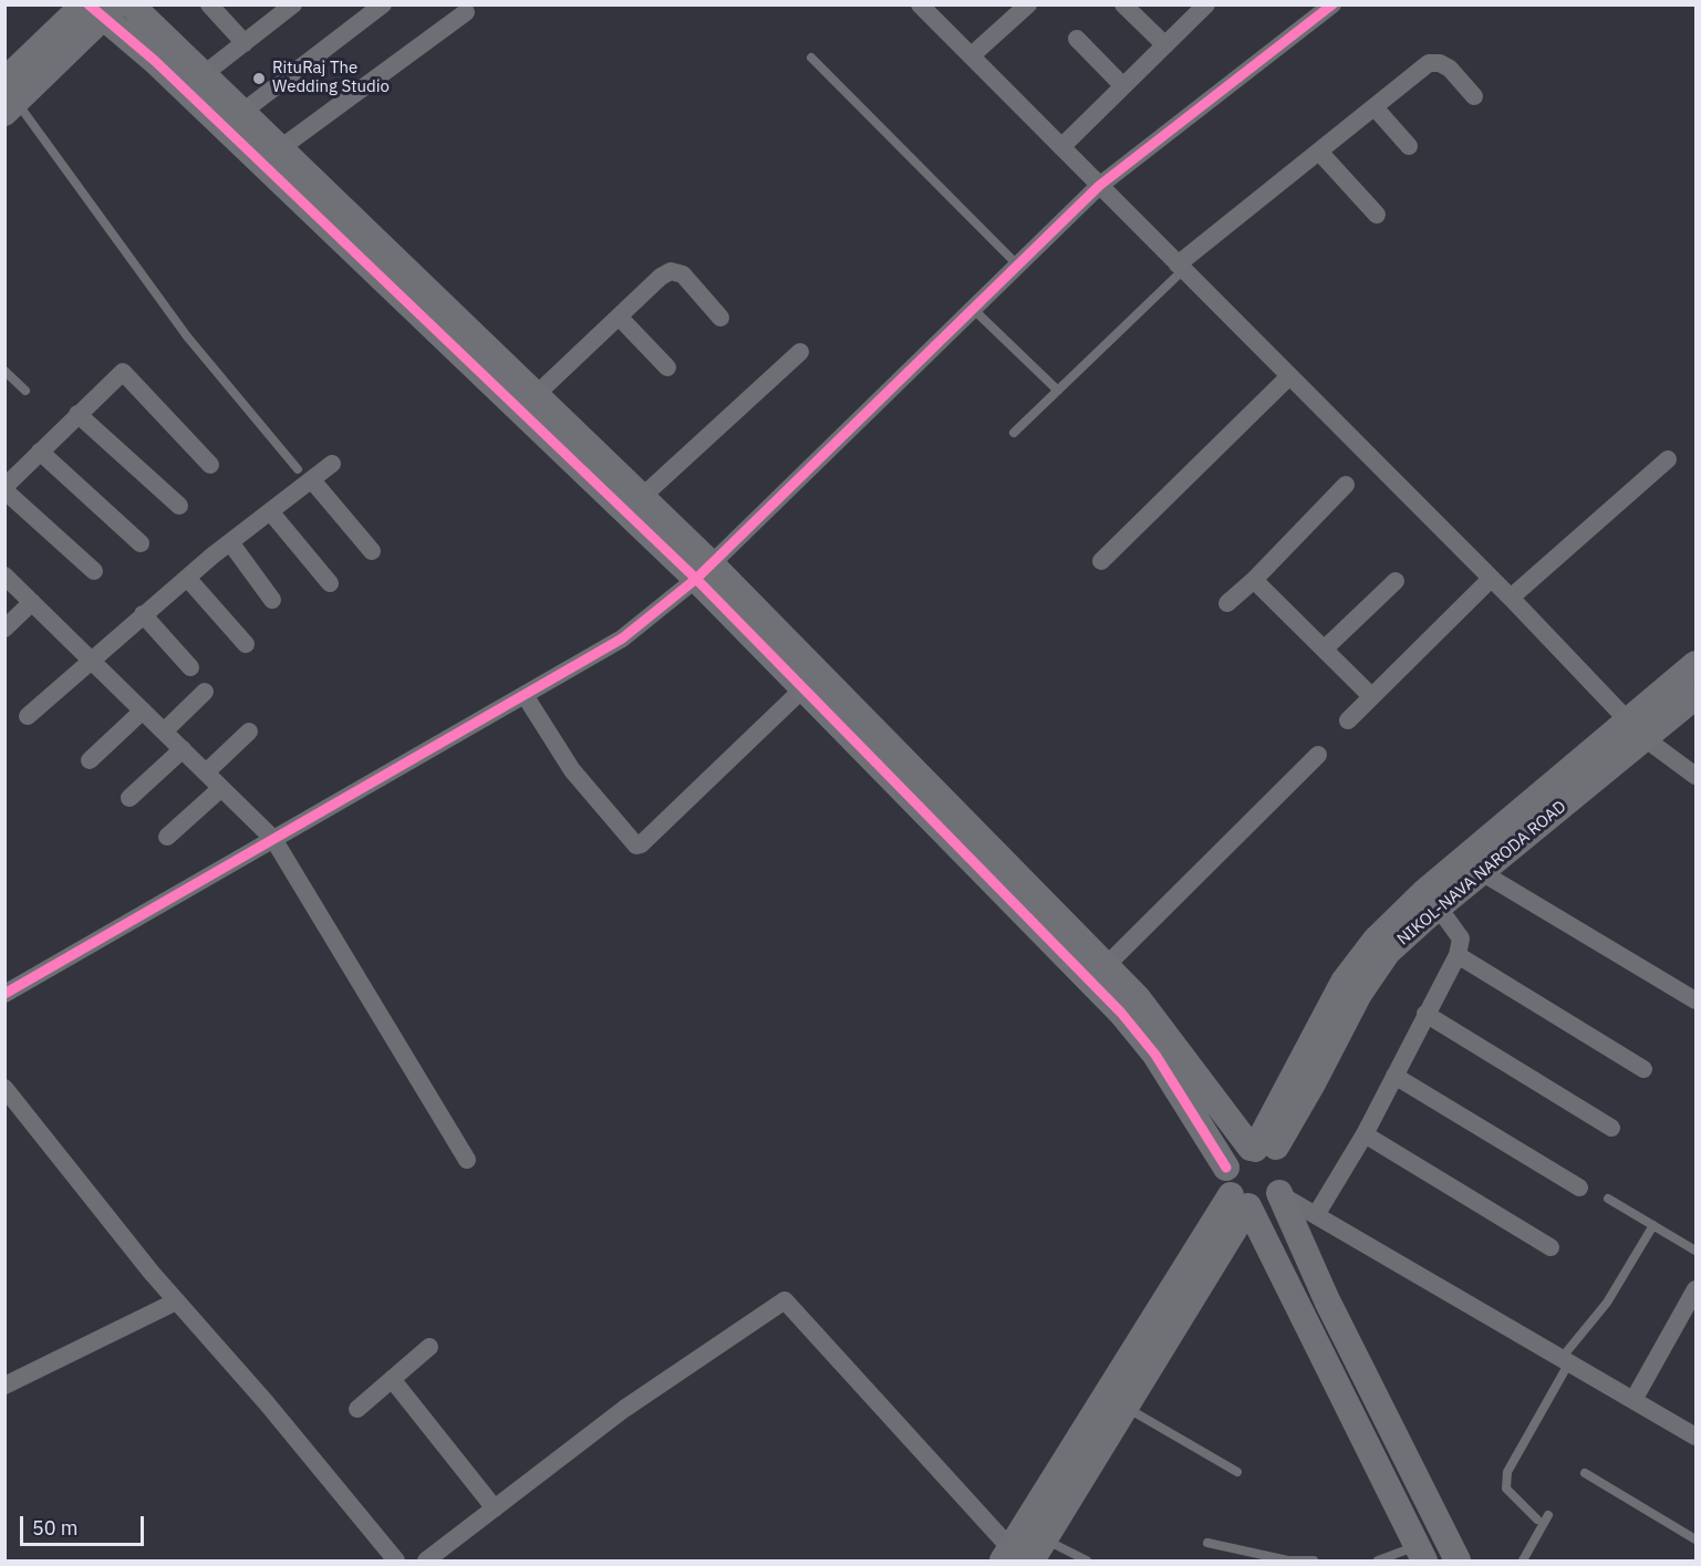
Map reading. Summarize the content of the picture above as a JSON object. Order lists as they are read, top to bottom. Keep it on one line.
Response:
{"streets":{"street":["NIKOL-NAVA NARODA ROAD"]},"places":["RituRaj The Wedding Studio"],"scale_bar":"50 m"}
